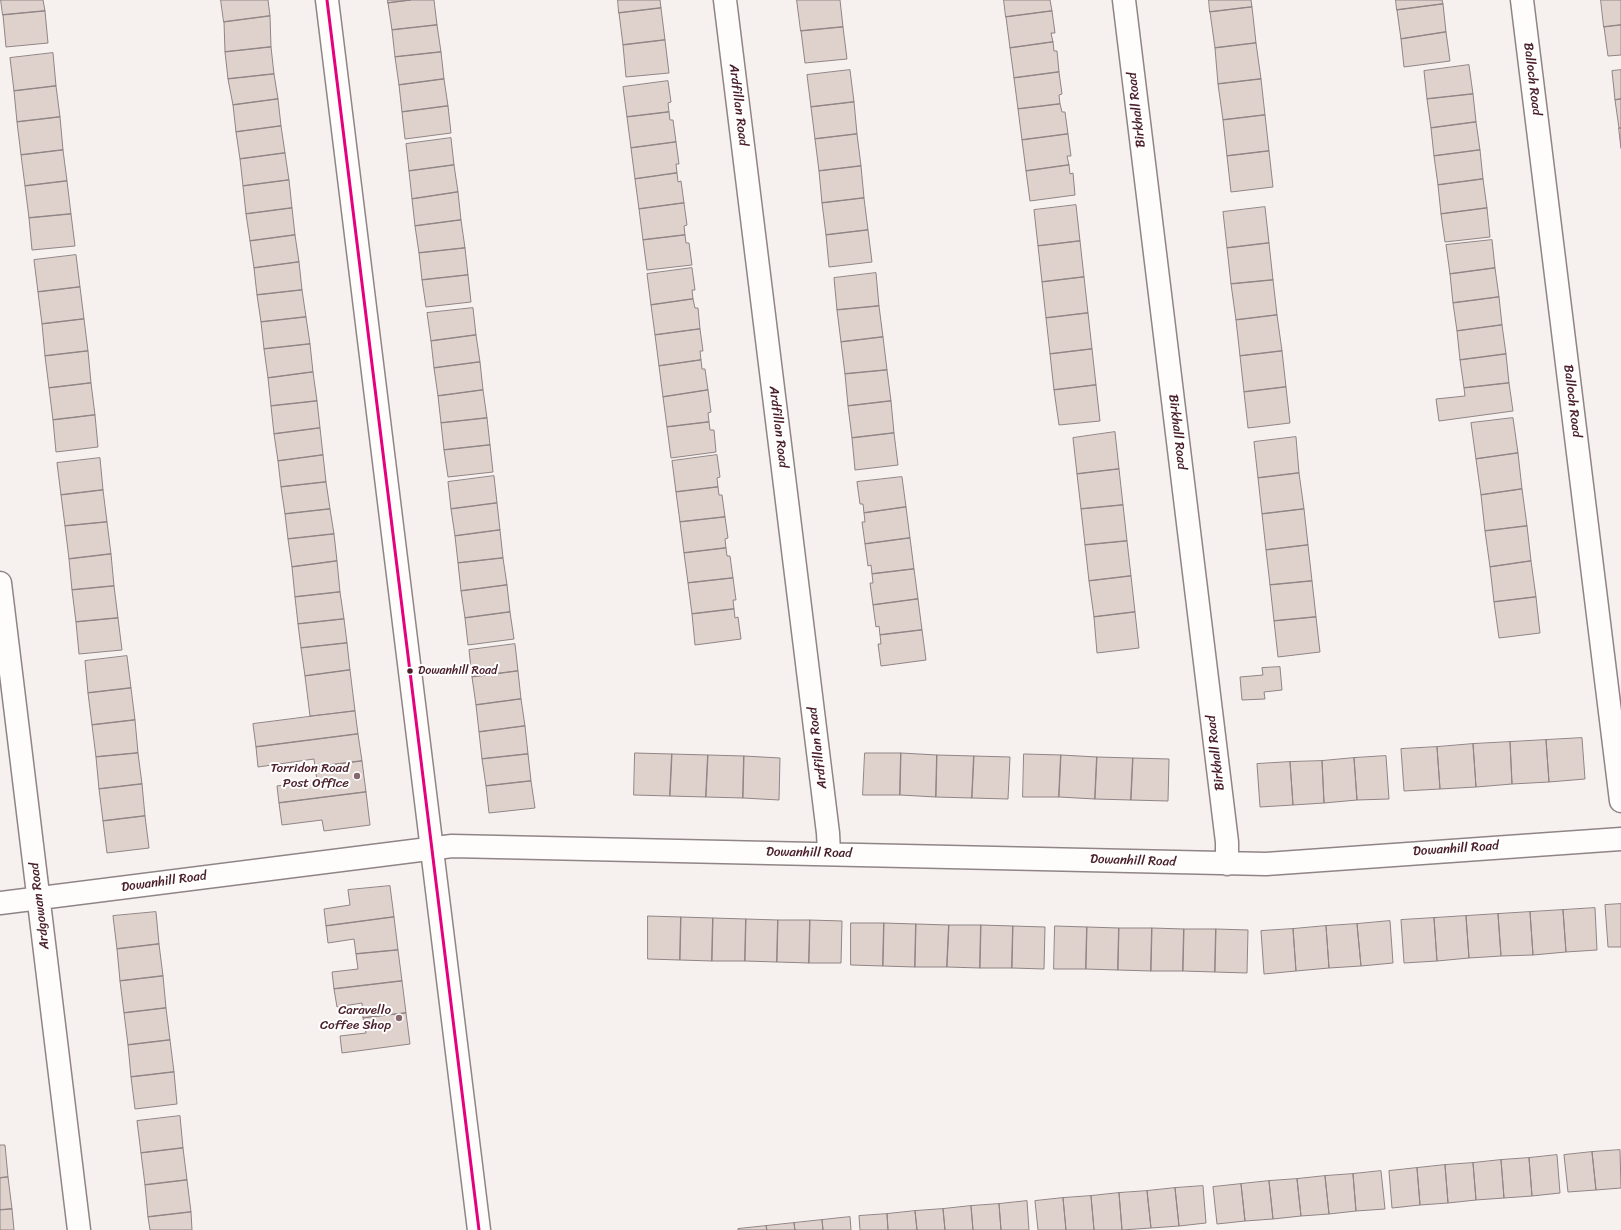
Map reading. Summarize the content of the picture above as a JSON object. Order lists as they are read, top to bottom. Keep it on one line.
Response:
{"streets":{"street":["Balloch Road","Ardfillan Road","Birkhall Road","Dowanhill Road","Ardgowan Road"]},"crossings":[["Ardfillan Road","Dowanhill Road"],["Birkhall Road","Dowanhill Road"],["Dowanhill Road","Ardgowan Road"]],"places":["Dowanhill Road","Torridon Road Post Office","Caravello Coffee Shop"]}
